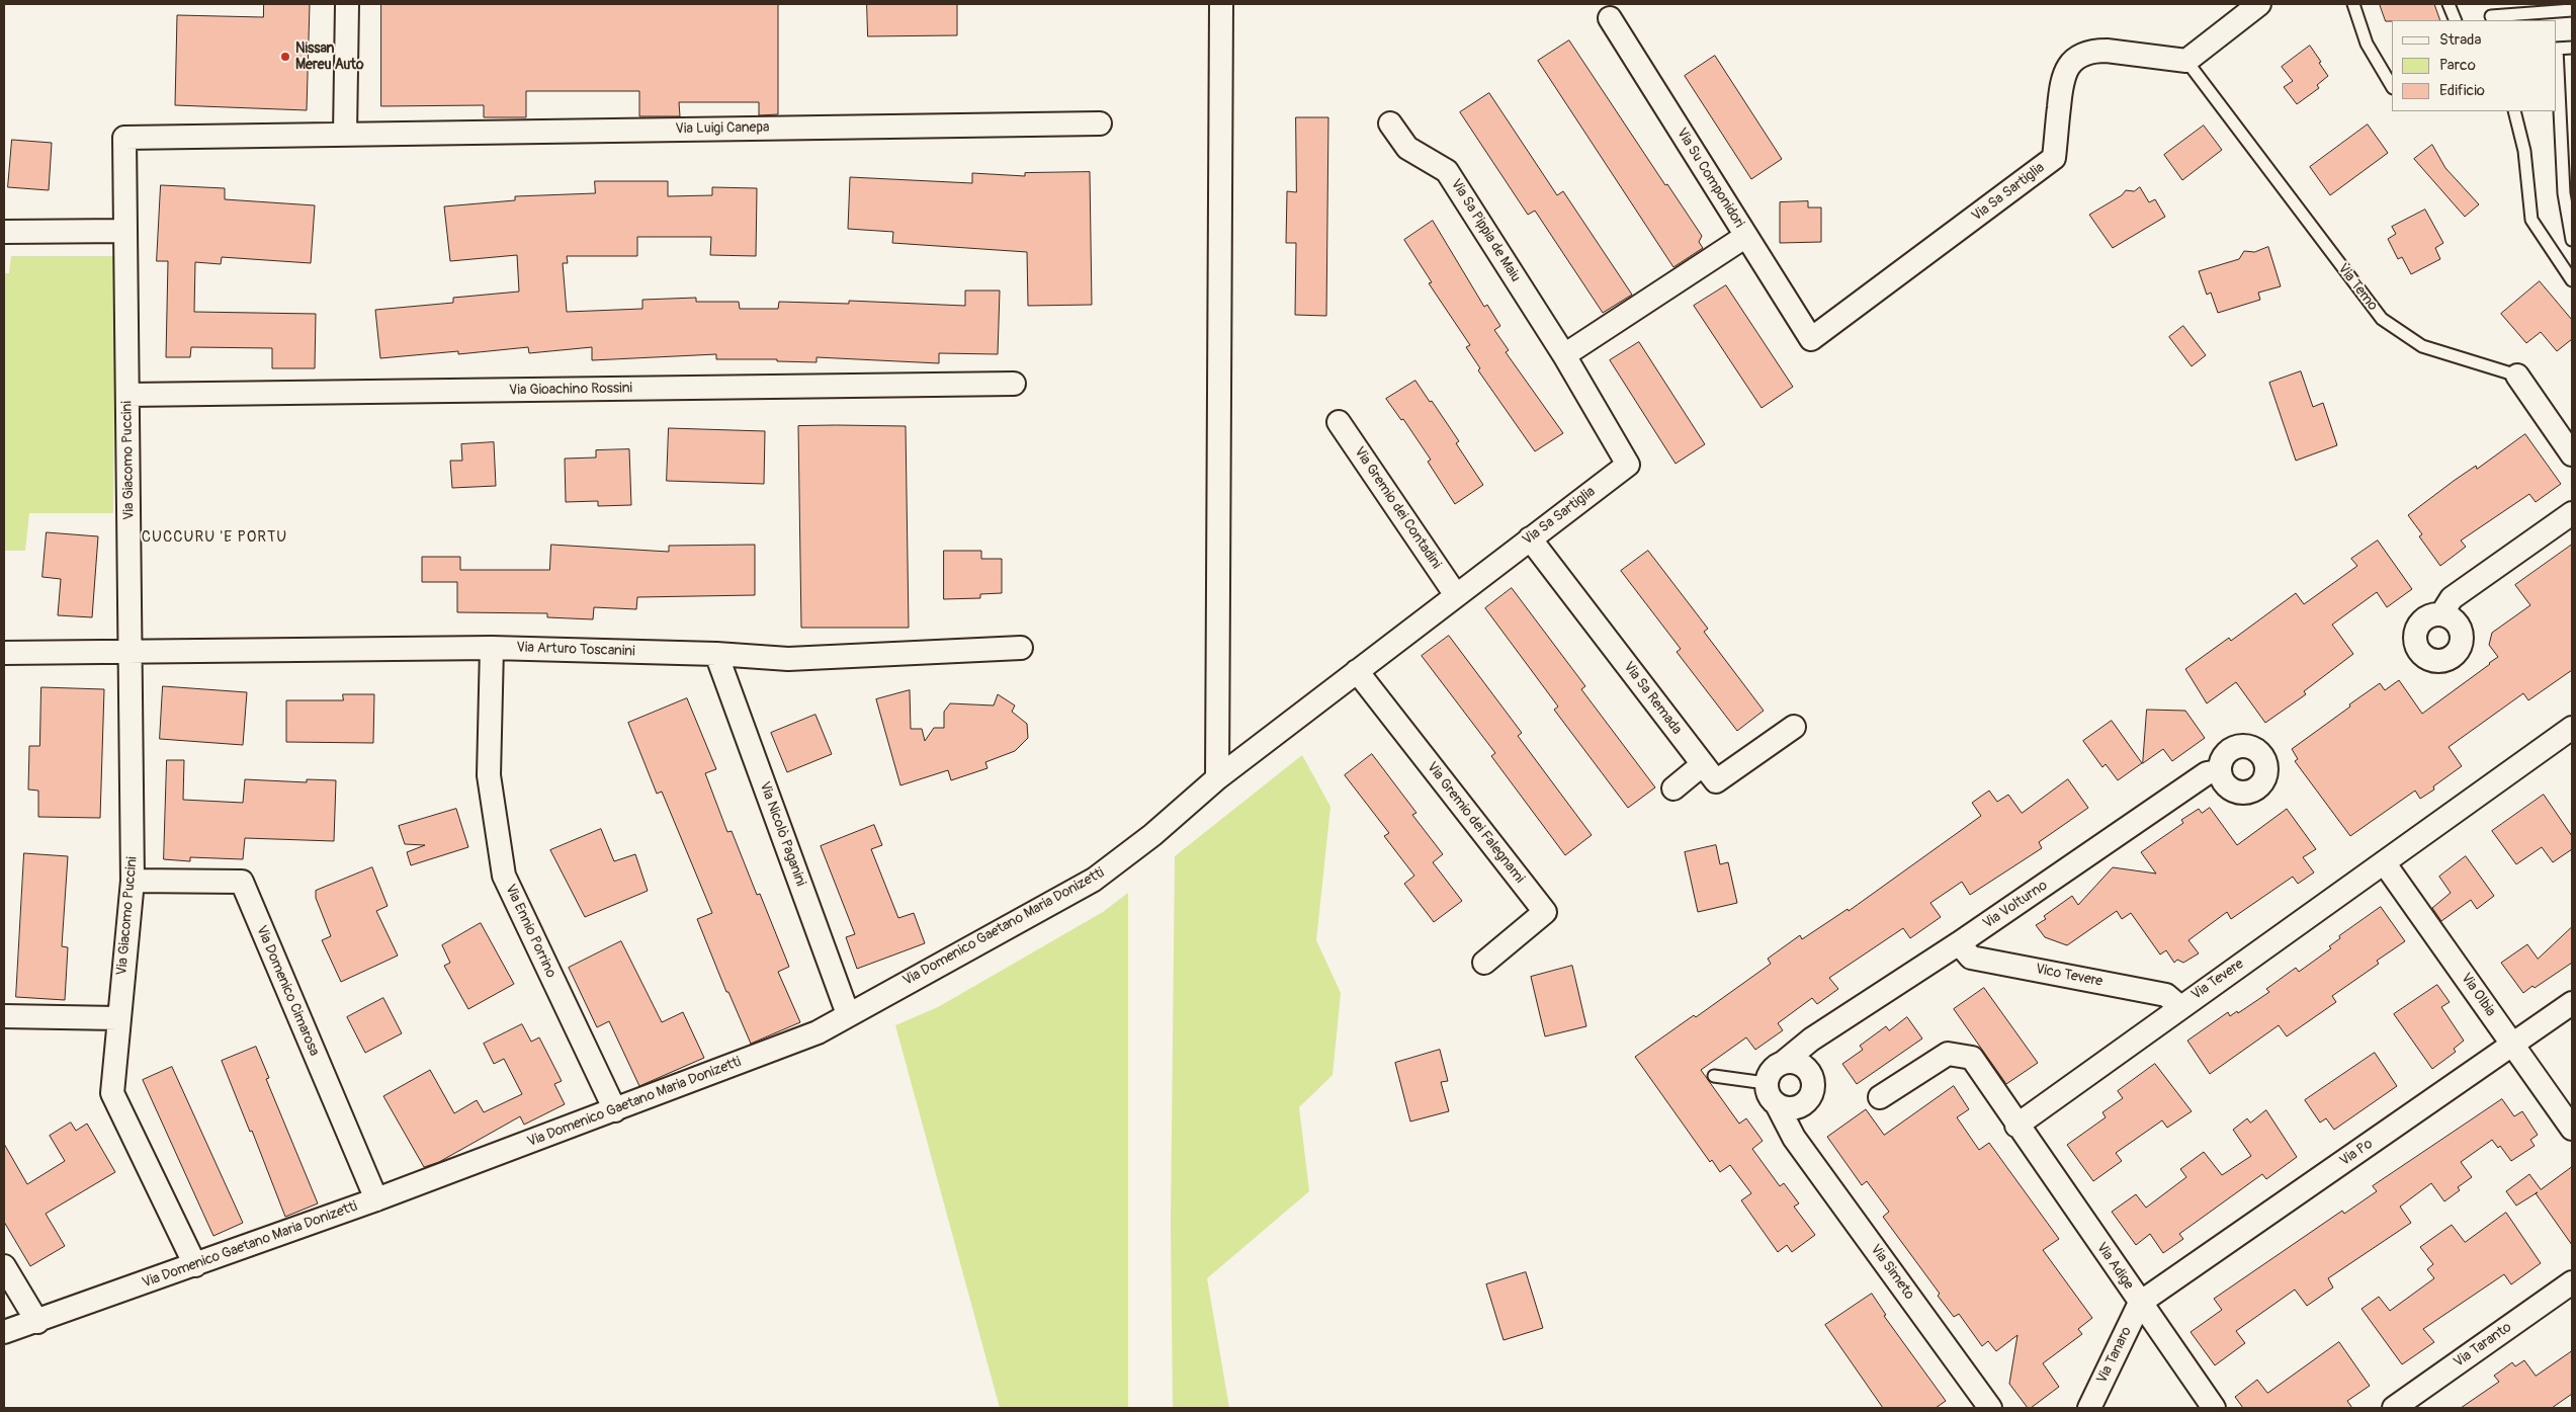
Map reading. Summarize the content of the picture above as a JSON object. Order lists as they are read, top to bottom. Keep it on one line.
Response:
{"streets":{"street":["Via Luigi Canepa","Via Su Componidori","Via Sa Sartiglia","Via Sa Pippia de Maiu","Via Temo","Via Gioachino Rossini","Via Giacomo Puccini","Via Gremio dei Contadini","Via Arturo Toscanini","Via Sa Remada","Via Gremio dei Falegnami","Via Nicolò Paganini","Via Volturno","Via Domenico Gaetano Maria Donizetti","Via Ennio Porrino","Vico Tevere","Via Tevere","Via Domenico Cimarosa","Via Olbia","Via Po","Via Adige","Via Simeto","Via Taranto","Via Tanaro"]},"crossings":[["Via Luigi Canepa","Via Giacomo Puccini"],["Via Su Componidori","Via Sa Sartiglia"],["Via Sa Sartiglia","Via Sa Pippia de Maiu"],["Via Sa Sartiglia","Via Temo"],["Via Sa Sartiglia","Via Gremio dei Contadini"],["Via Sa Sartiglia","Via Sa Remada"],["Via Sa Sartiglia","Via Gremio dei Falegnami"],["Via Sa Sartiglia","Via Domenico Gaetano Maria Donizetti"],["Via Gioachino Rossini","Via Giacomo Puccini"],["Via Giacomo Puccini","Via Arturo Toscanini"],["Via Giacomo Puccini","Via Domenico Gaetano Maria Donizetti"],["Via Giacomo Puccini","Via Domenico Cimarosa"],["Via Arturo Toscanini","Via Nicolò Paganini"],["Via Arturo Toscanini","Via Ennio Porrino"],["Via Nicolò Paganini","Via Domenico Gaetano Maria Donizetti"],["Via Volturno","Vico Tevere"],["Via Volturno","Via Simeto"],["Via Domenico Gaetano Maria Donizetti","Via Ennio Porrino"],["Via Domenico Gaetano Maria Donizetti","Via Domenico Cimarosa"],["Vico Tevere","Via Tevere"],["Via Tevere","Via Olbia"],["Via Tevere","Via Adige"],["Via Olbia","Via Po"],["Via Po","Via Adige"],["Via Po","Via Tanaro"],["Via Adige","Via Tanaro"]],"districts":["CUCCURU 'E PORTU"],"places":["Nissan Mereu Auto"],"legend":["Strada","Parco","Edificio"]}
